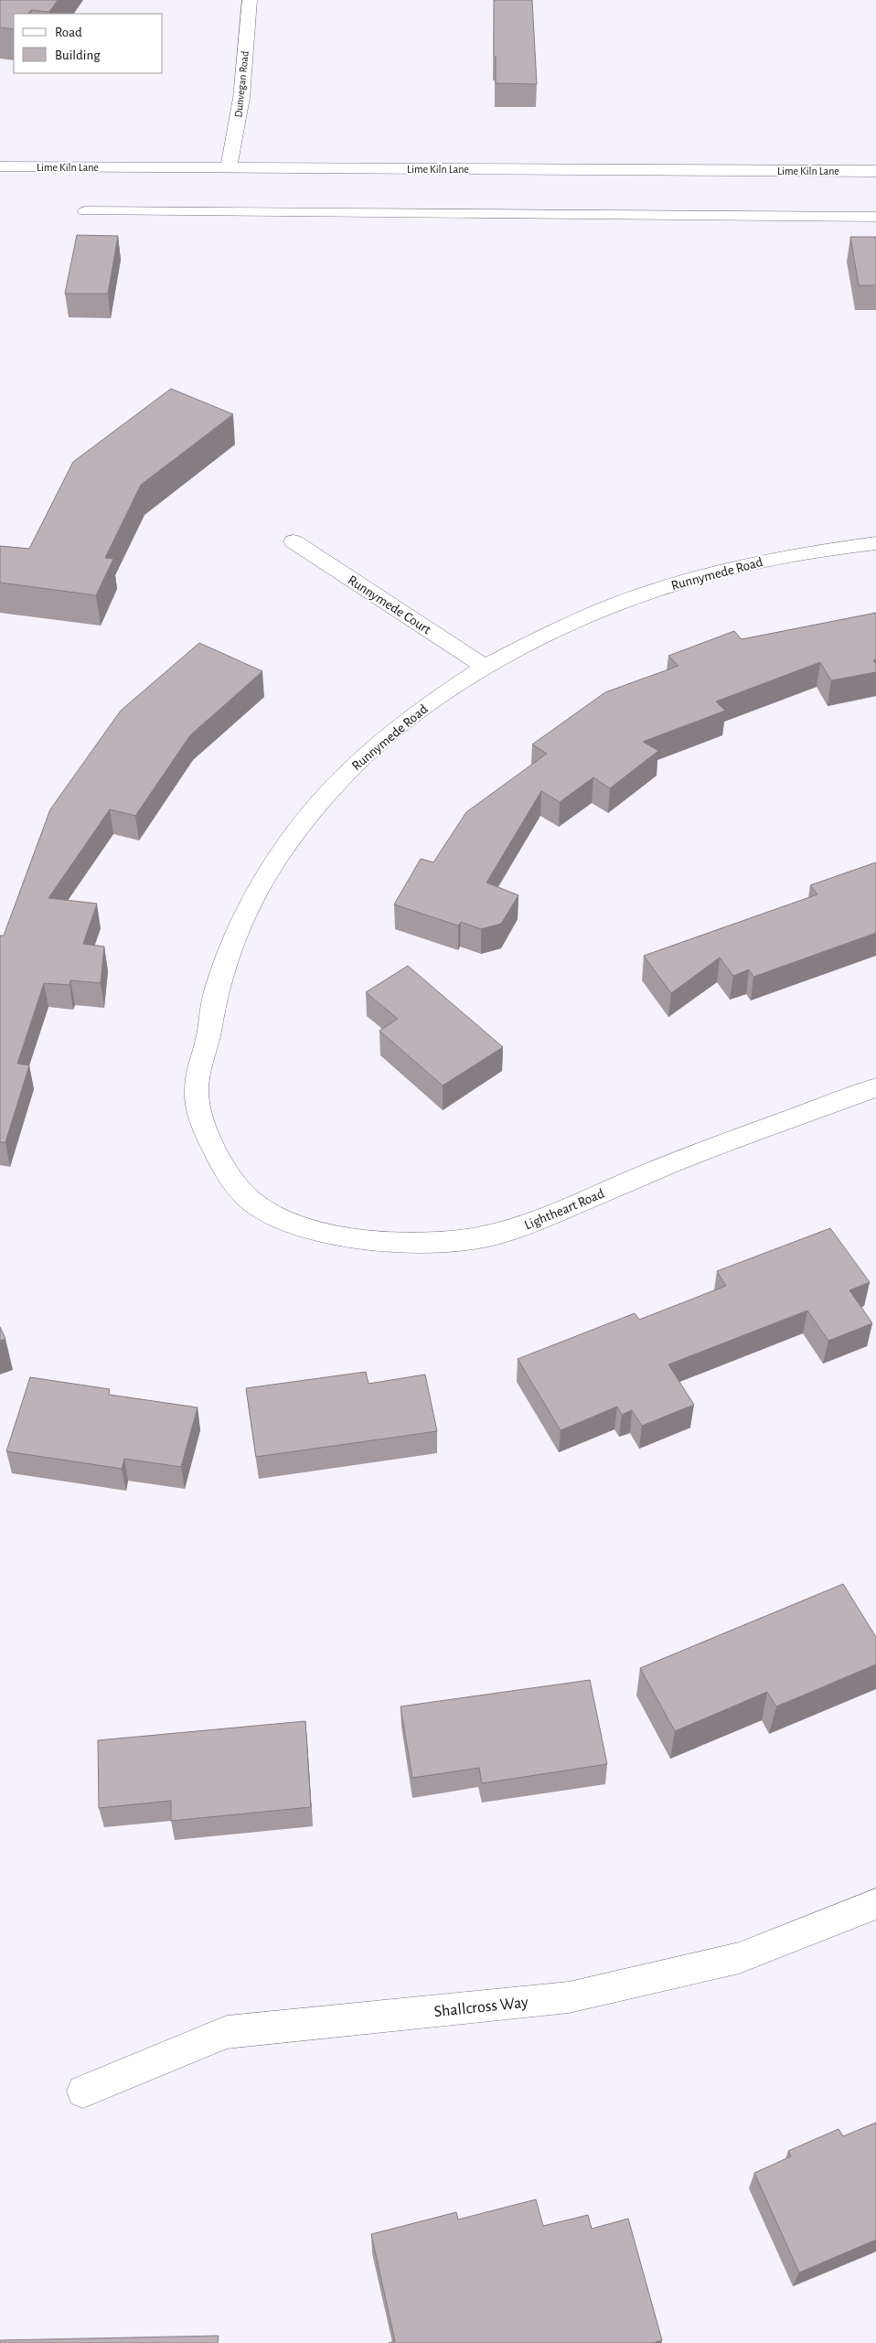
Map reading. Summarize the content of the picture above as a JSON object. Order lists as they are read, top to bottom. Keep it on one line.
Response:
{"streets":{"street":["Dunvegan Road","Lime Kiln Lane","Runnymede Road","Runnymede Court","Lightheart Road","Shallcross Way"]},"crossings":[["Dunvegan Road","Lime Kiln Lane"],["Runnymede Road","Runnymede Court"],["Runnymede Road","Lightheart Road"]],"legend":["Road","Building"]}
